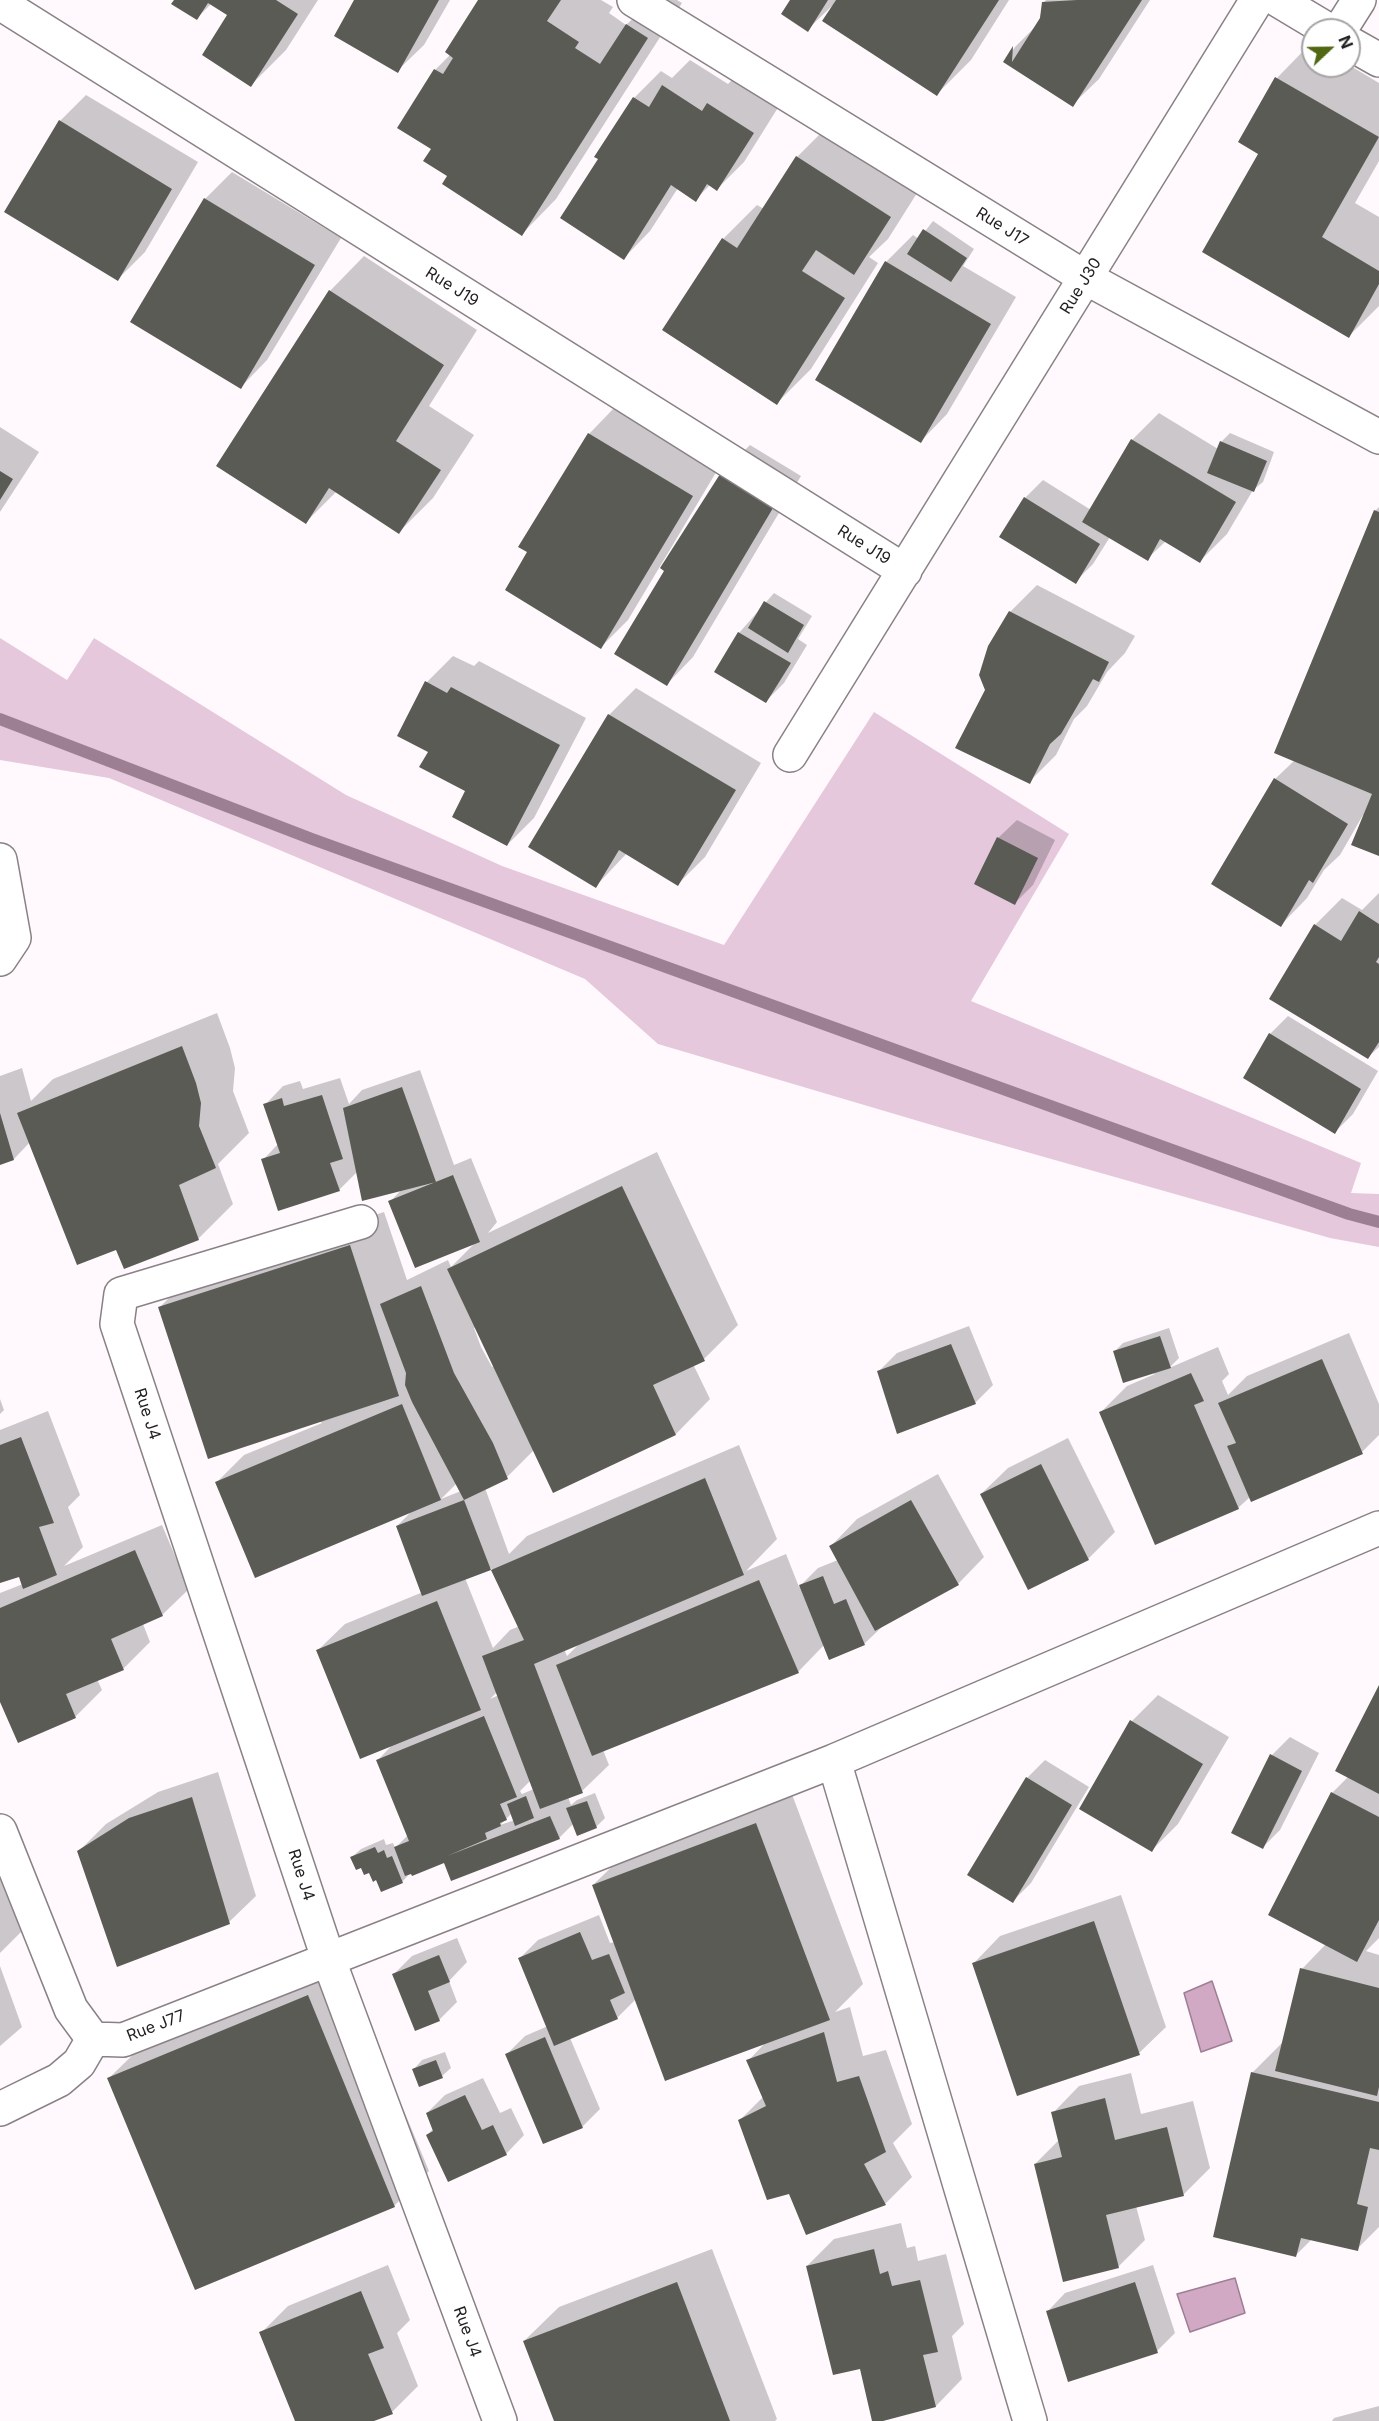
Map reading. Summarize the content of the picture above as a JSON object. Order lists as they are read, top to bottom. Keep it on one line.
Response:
{"streets":{"street":["Rue J17","Rue J30","Rue J19","Rue J4","Rue J77"]},"crossings":[["Rue J17","Rue J30"],["Rue J30","Rue J19"],["Rue J4","Rue J77"]],"north":"right"}
